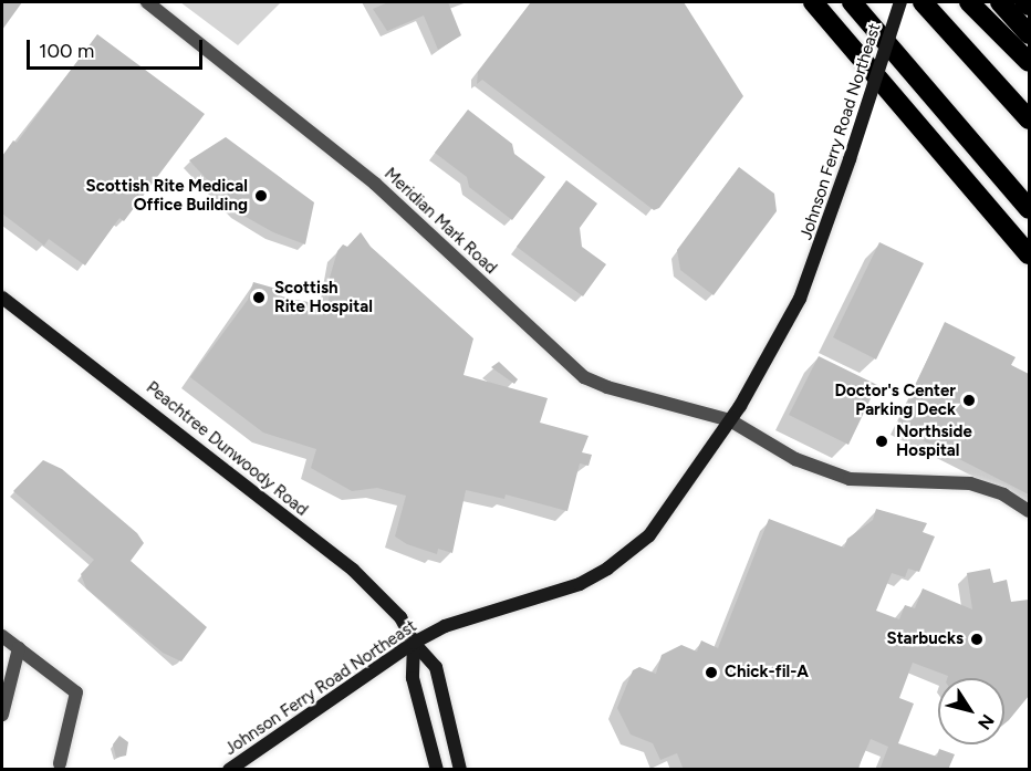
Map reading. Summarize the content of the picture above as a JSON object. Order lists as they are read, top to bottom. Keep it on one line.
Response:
{"streets":{"main road":["Johnson Ferry Road Northeast","Peachtree Dunwoody Road"],"street":["Meridian Mark Road"]},"crossings":[["Johnson Ferry Road Northeast","Meridian Mark Road"],["Johnson Ferry Road Northeast","Peachtree Dunwoody Road"]],"places":["Scottish Rite Medical Office Building","Scottish Rite Hospital","Doctor's Center Parking Deck","Northside Hospital","Starbucks","Chick-fil-A"],"scale_bar":"100 m","north":"bottom right"}
